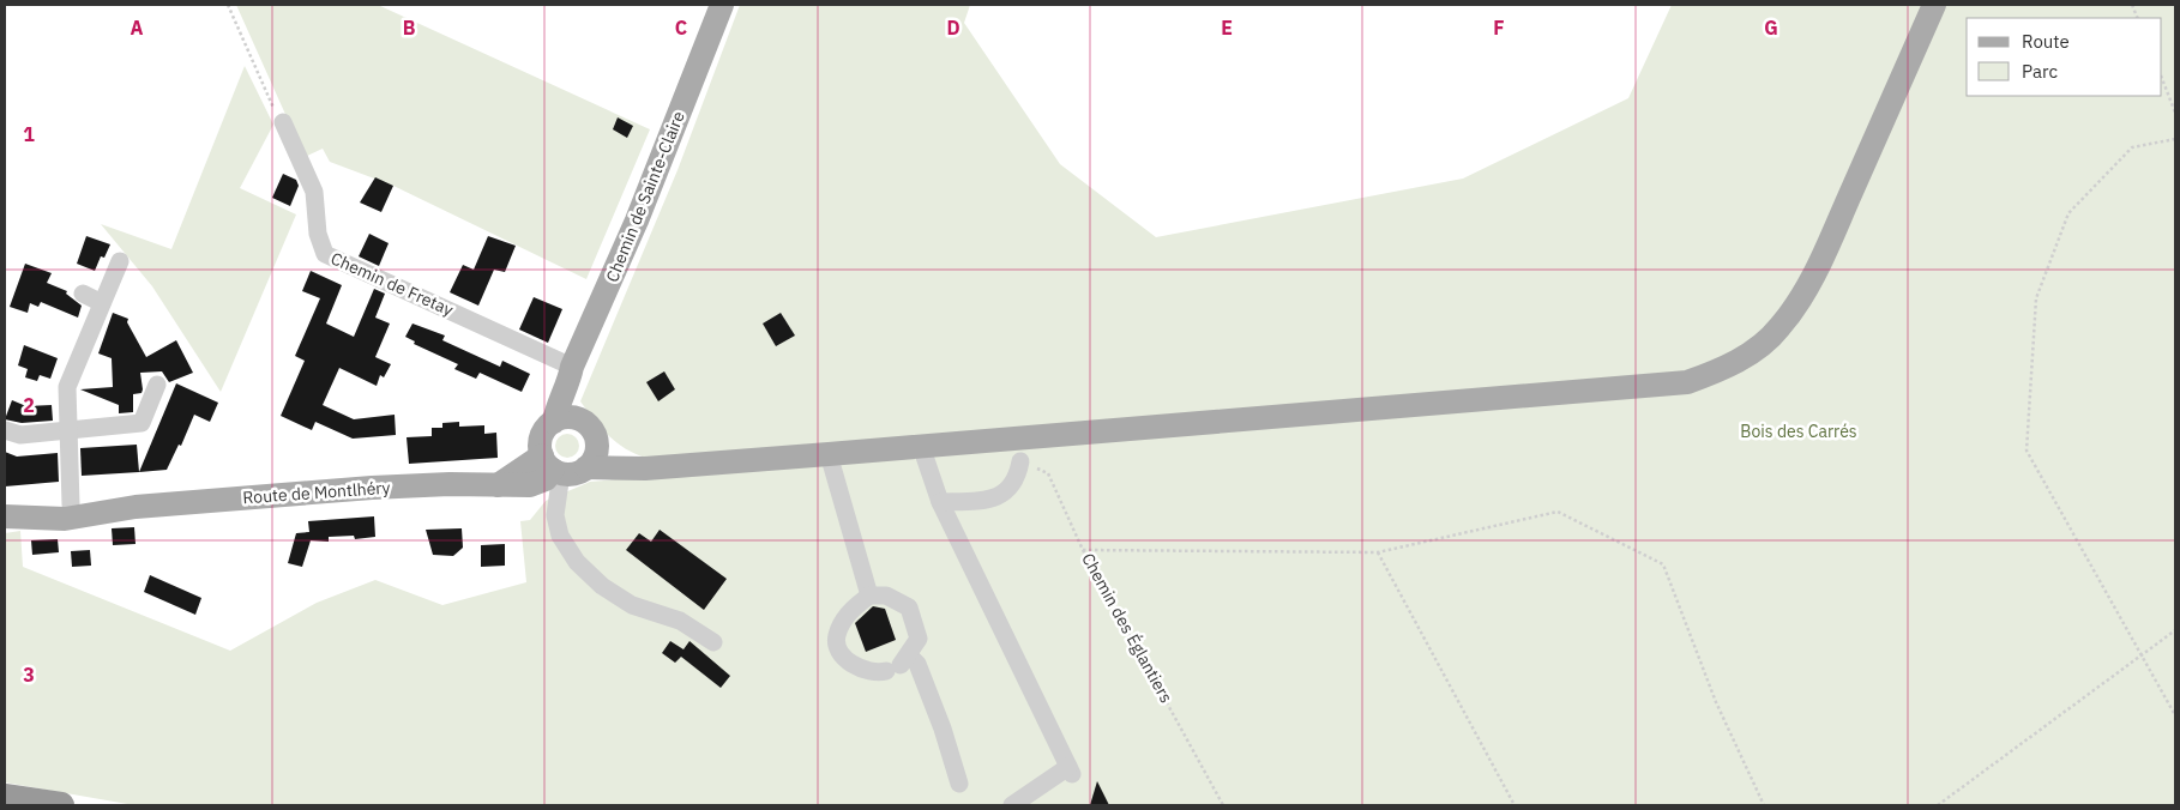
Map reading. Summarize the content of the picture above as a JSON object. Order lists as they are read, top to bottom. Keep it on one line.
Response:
{"streets":{"main road":["Chemin de Sainte-Claire","Route de Montlhéry"],"street":["Chemin de Fretay"],"path":["Chemin des Églantiers"]},"crossings":[["Chemin de Sainte-Claire","Chemin de Fretay"],["Chemin de Sainte-Claire","Route de Montlhéry"]],"parks":["Bois des Carrés"],"legend":["Route","Parc"],"grid":{"columns":["A","B","C","D","E","F","G"],"rows":["1","2","3"]}}
